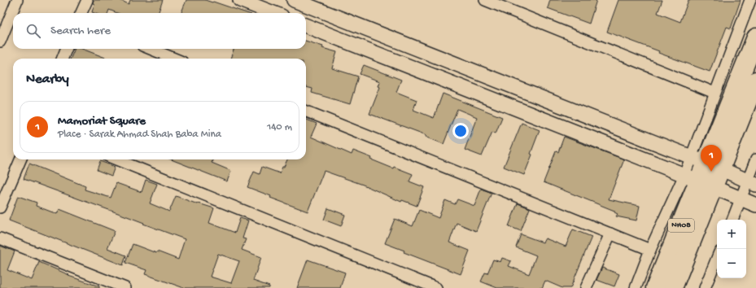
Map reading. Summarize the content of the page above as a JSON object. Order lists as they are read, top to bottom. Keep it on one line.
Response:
{"streets":{"highway":["NH08"]},"page":{"search":"Search here","heading":"Nearby","list":[{"mark":"1","name":"Mamoriat Square","note":"Place · Sarak Ahmad Shah Baba Mina","value":"140 m"}],"pins":"1","map_buttons":["+","−"]}}
